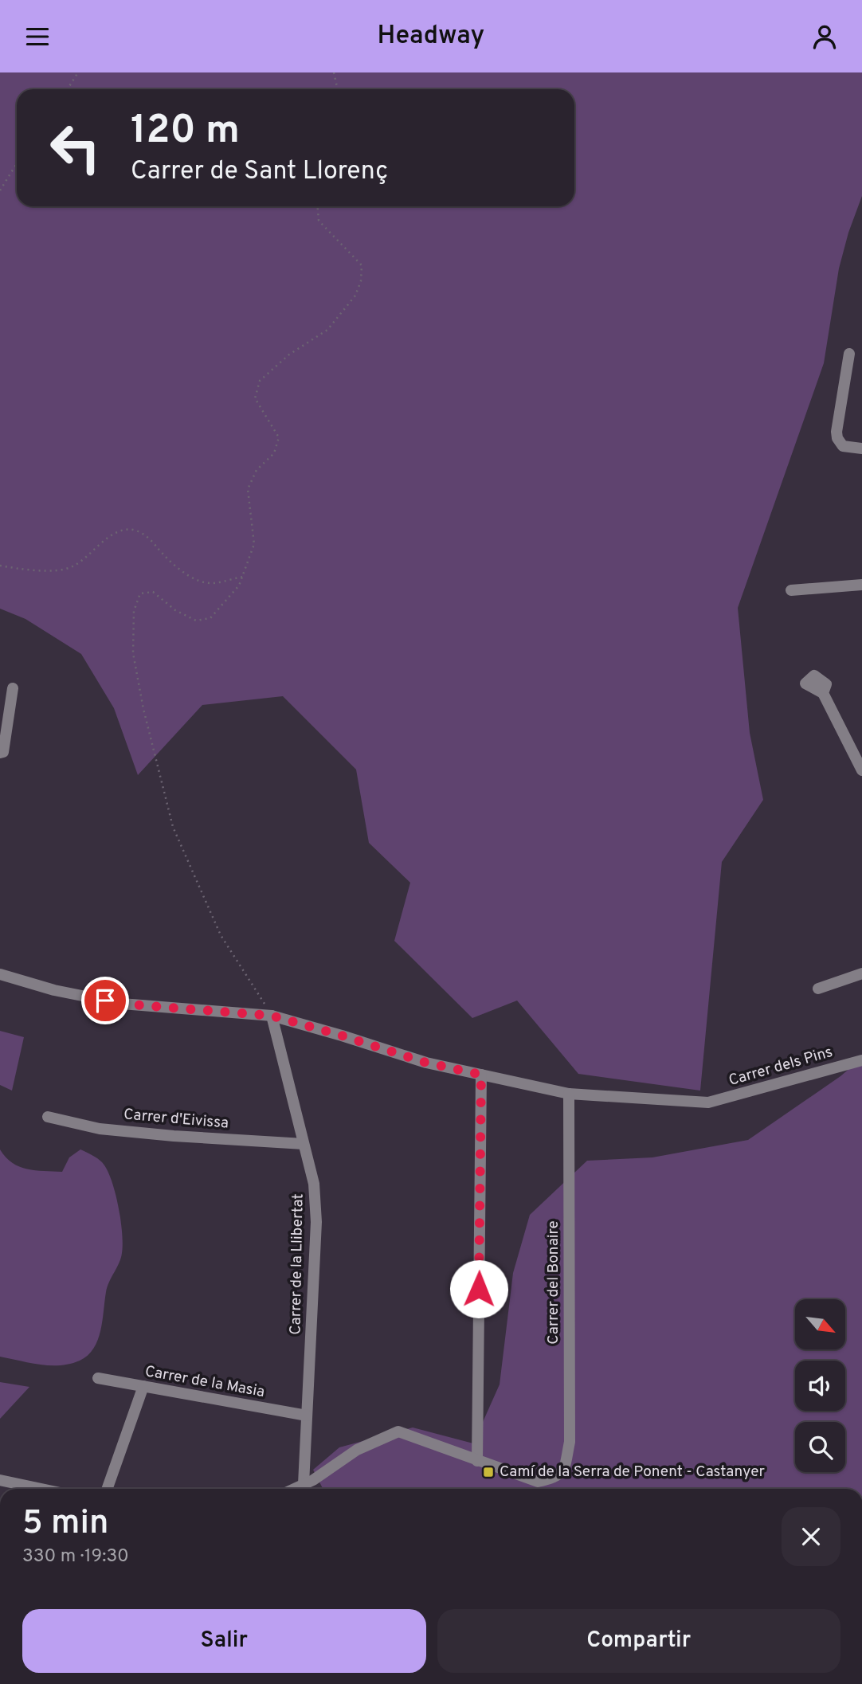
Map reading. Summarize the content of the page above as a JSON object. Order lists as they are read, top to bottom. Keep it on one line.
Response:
{"streets":{"street":["Carrer dels Pins","Carrer d'Eivissa","Carrer de la Llibertat","Carrer del Bonaire","Carrer de la Masia"]},"crossings":[["Carrer dels Pins","Carrer de la Llibertat"],["Carrer dels Pins","Carrer del Bonaire"],["Carrer d'Eivissa","Carrer de la Llibertat"],["Carrer de la Llibertat","Carrer de la Masia"]],"places":{"transit":["Camí de la Serra de Ponent - Castanyer"]},"north":"bottom right","page":{"header":"Headway","turn":["120 m","Carrer de Sant Llorenç"],"heading":["5 min","330 m · 19:30"],"buttons":["Salir","Compartir"]}}
